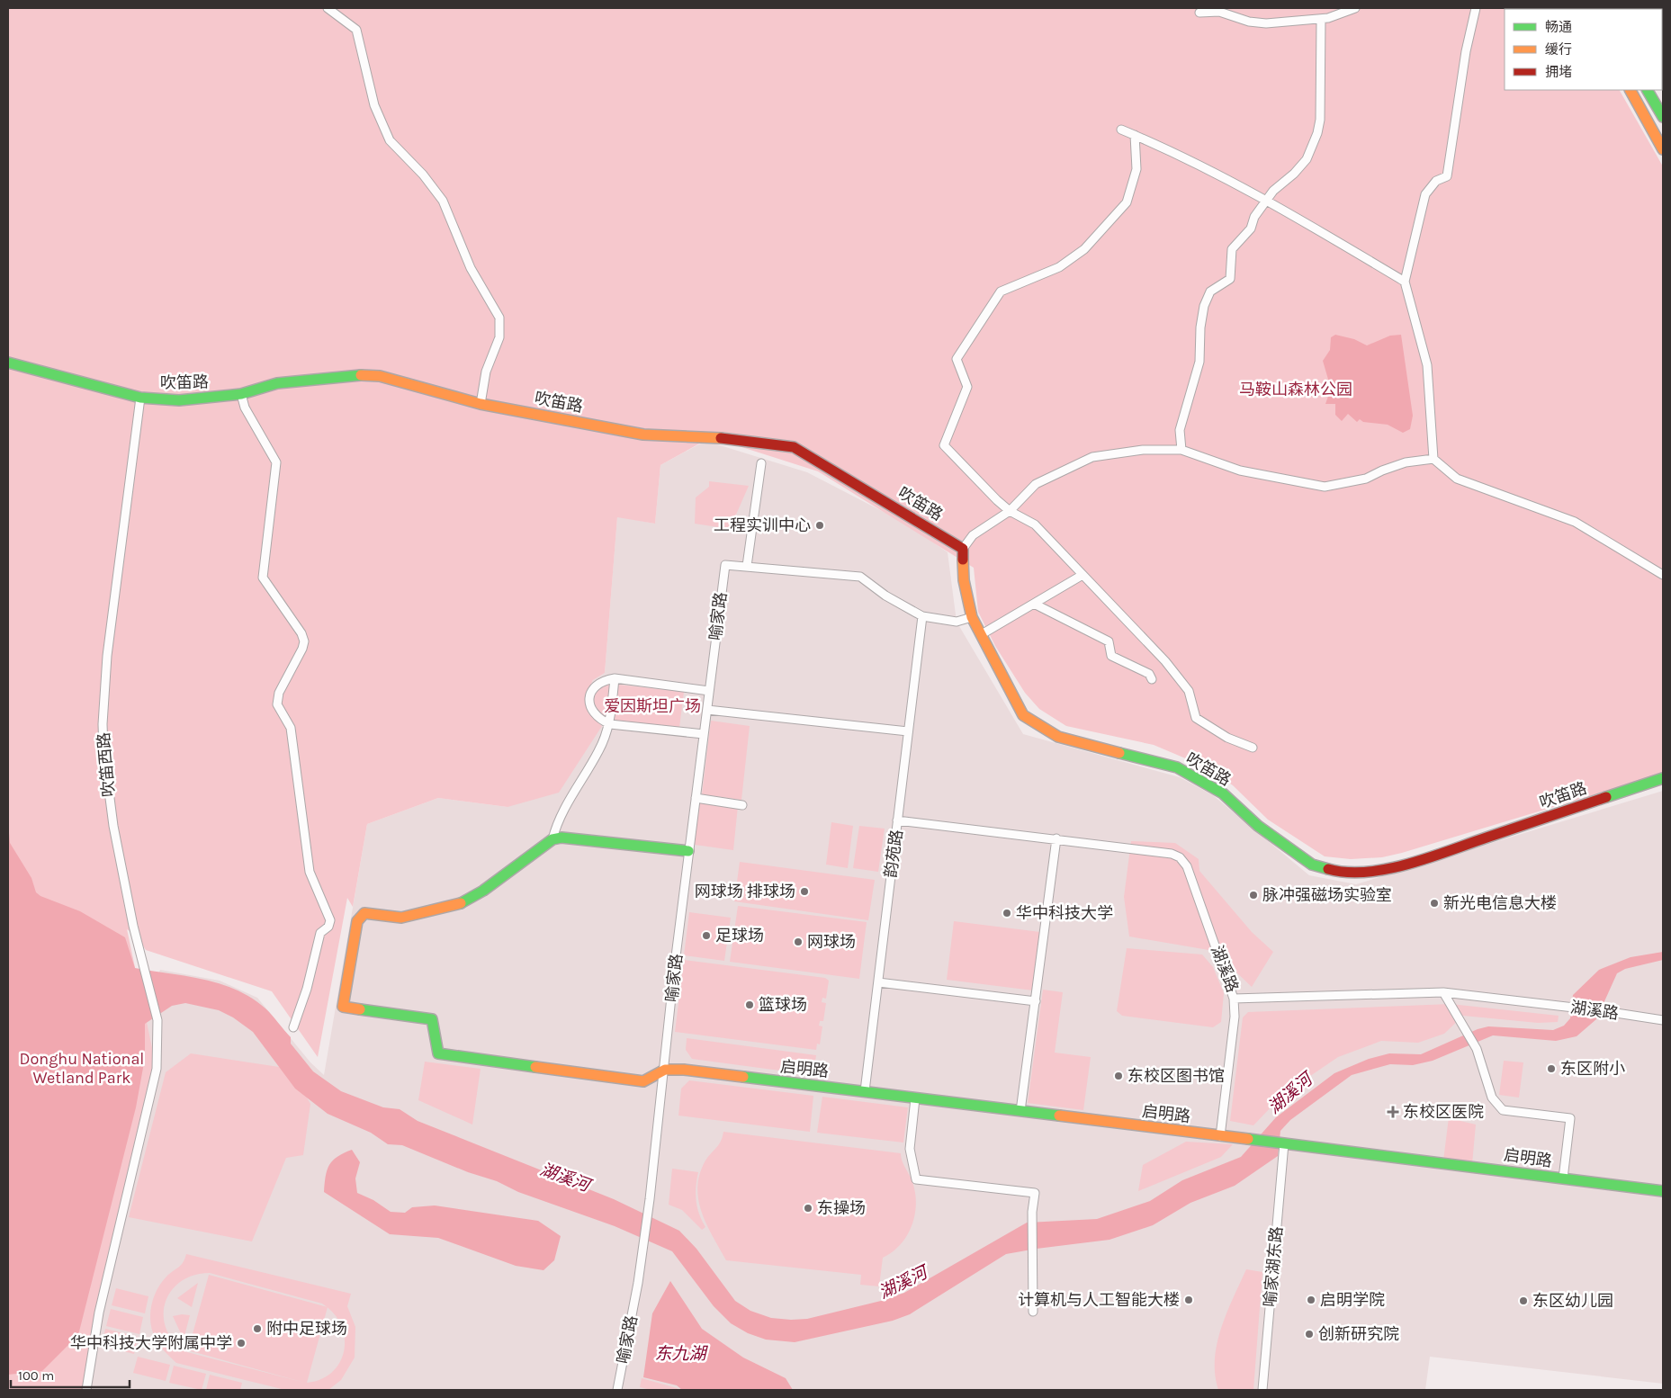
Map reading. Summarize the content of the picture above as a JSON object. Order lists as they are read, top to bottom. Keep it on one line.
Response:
{"streets":{"main road":["吹笛路","启明路"],"street":["喻家路","吹笛西路","韵苑路","湖溪路","喻家湖东路"]},"crossings":[["吹笛路","吹笛西路"],["喻家路","启明路"],["韵苑路","湖溪路"],["韵苑路","启明路"],["启明路","喻家湖东路"]],"water":["湖溪河","东九湖"],"parks":["马鞍山森林公园","爱因斯坦广场","Donghu National Wetland Park"],"places":{"other":["工程实训中心","网球场 排球场","脉冲强磁场实验室","新光电信息大楼","华中科技大学","足球场","网球场","篮球场","东区附小","东校区图书馆","东操场","计算机与人工智能大楼","启明学院","东区幼儿园","附中足球场","创新研究院","华中科技大学附属中学"],"health":["东校区医院"]},"legend":["畅通","缓行","拥堵"],"scale_bar":"100 m"}
